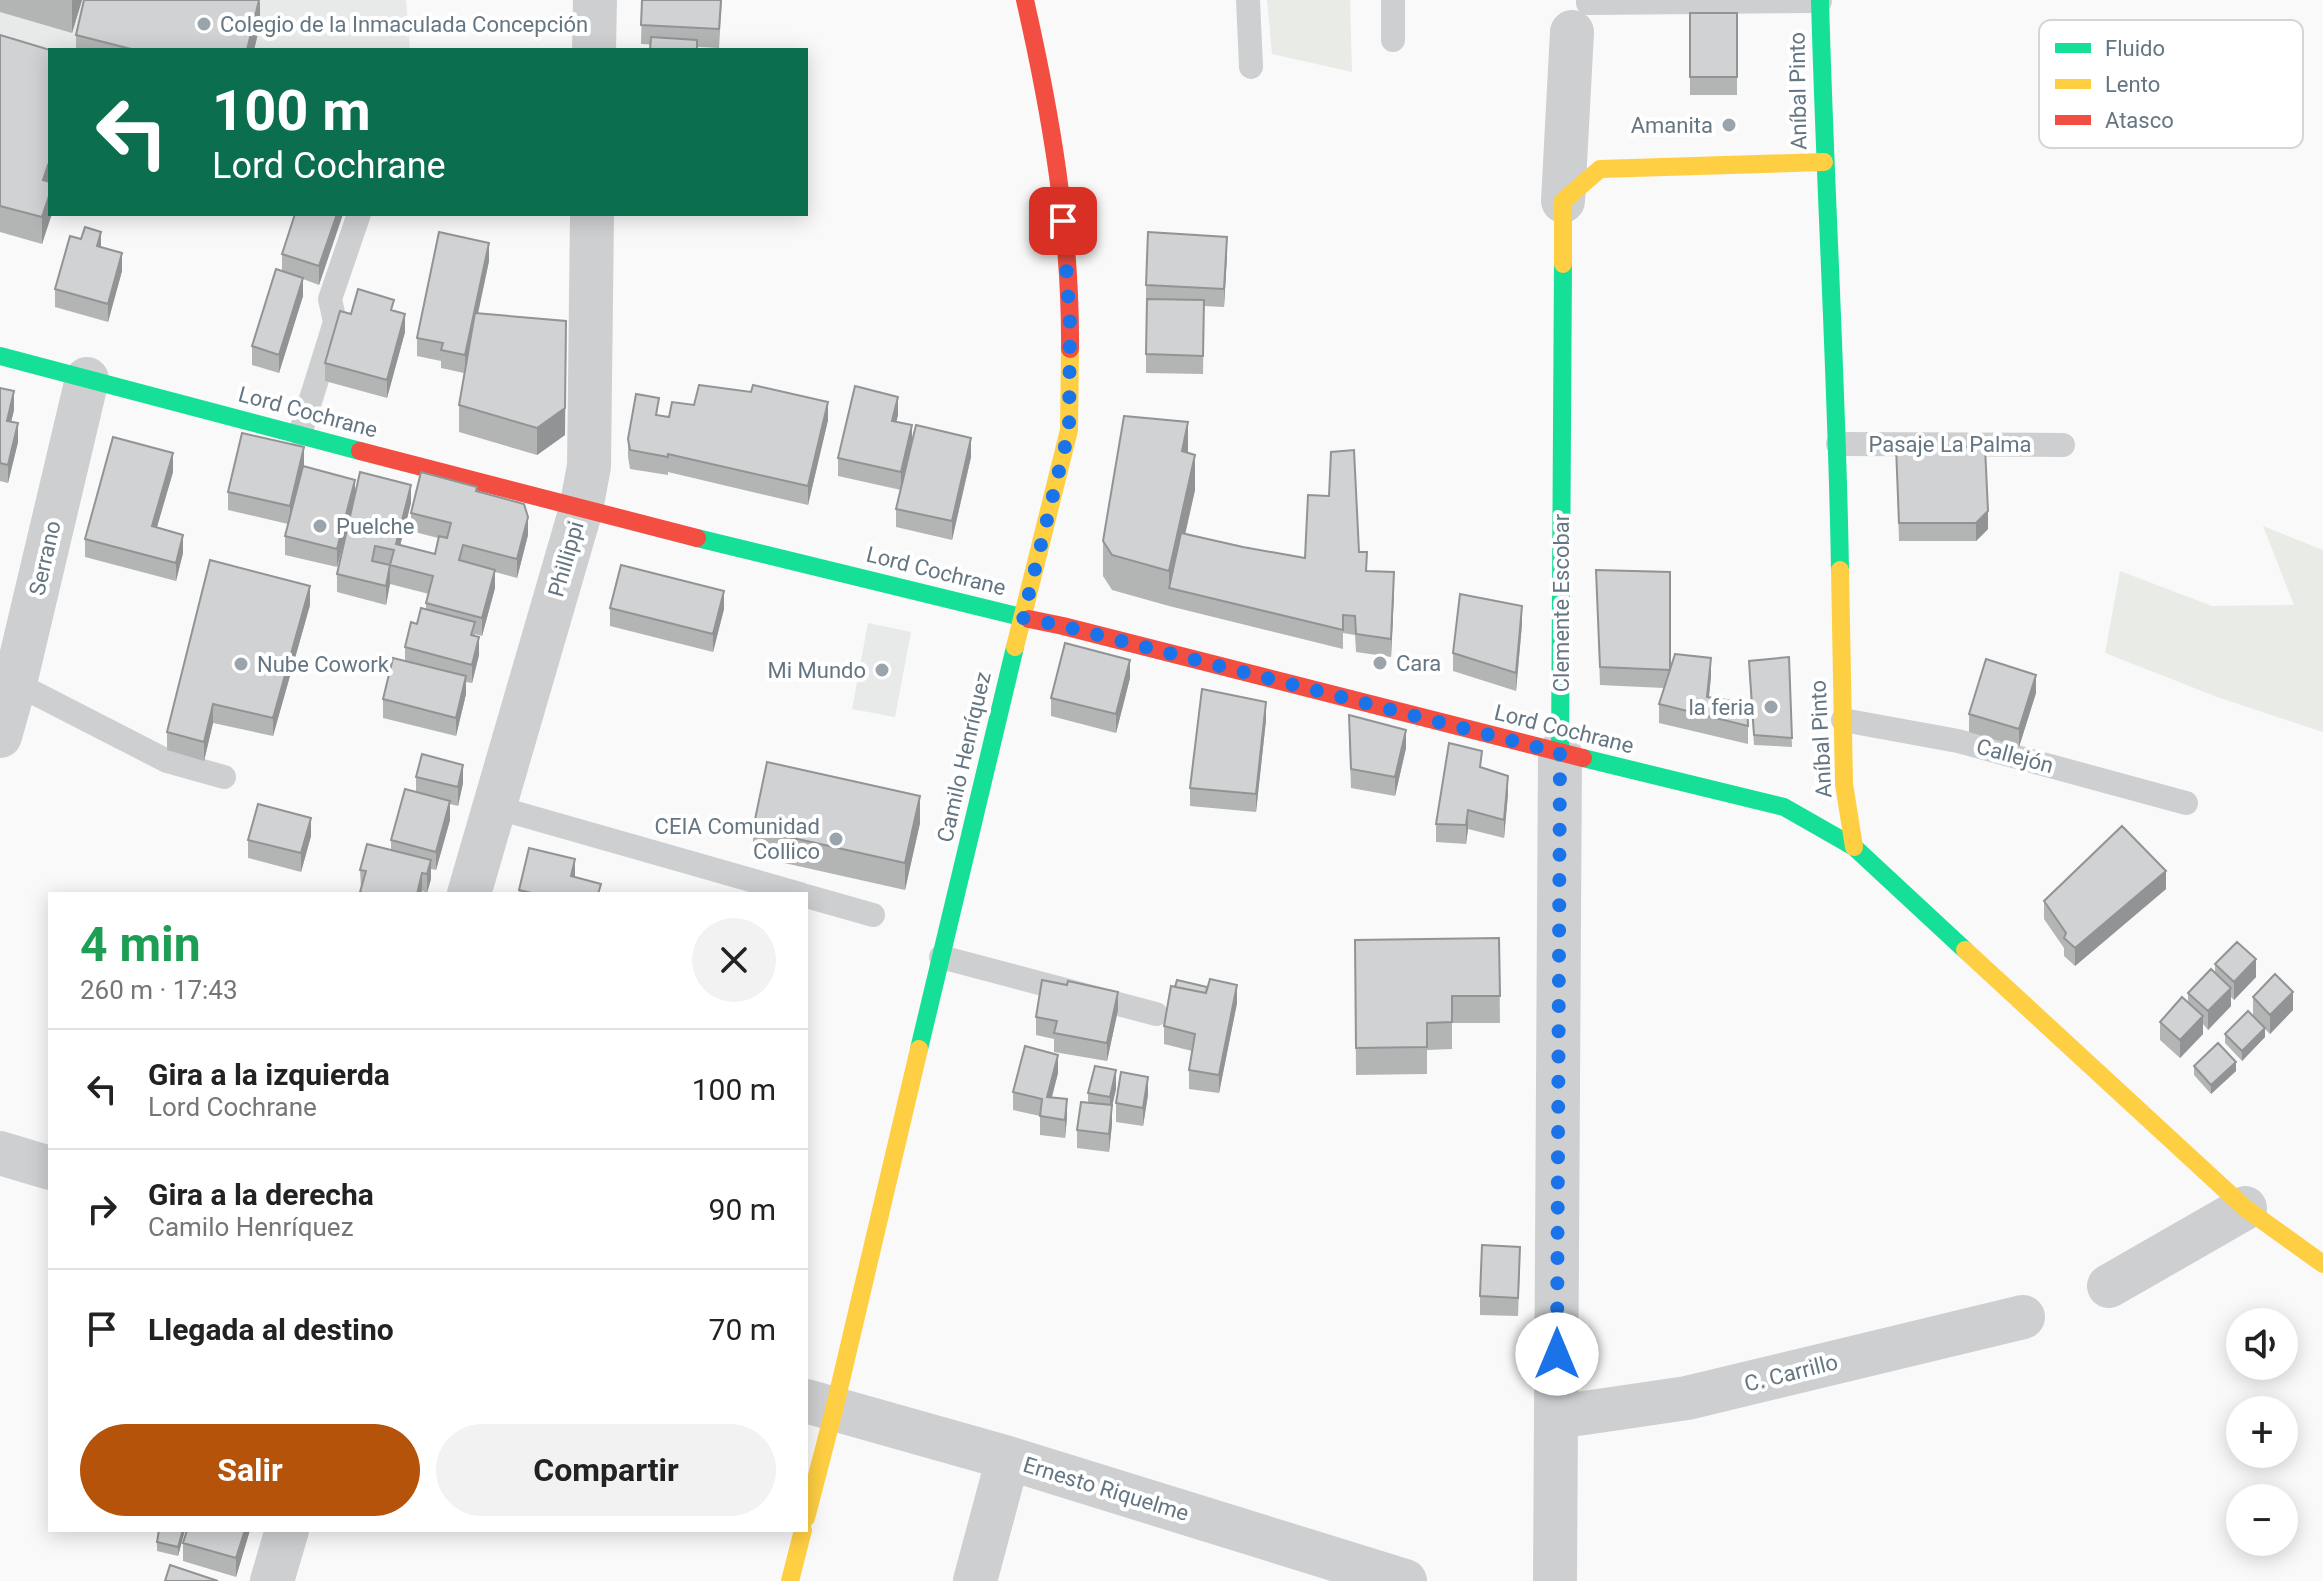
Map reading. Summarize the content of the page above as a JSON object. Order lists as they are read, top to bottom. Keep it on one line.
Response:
{"streets":{"street":["Aníbal Pinto","Lord Cochrane","Serrano","Phillippi","Clemente Escobar","Camilo Henríquez","C. Carrillo","Ernesto Riquelme"],"lane":["Pasaje La Palma","Callejón"]},"crossings":[["Aníbal Pinto","Lord Cochrane"],["Aníbal Pinto","Pasaje La Palma"],["Aníbal Pinto","Callejón"],["Lord Cochrane","Serrano"],["Lord Cochrane","Phillippi"],["Lord Cochrane","Clemente Escobar"],["Lord Cochrane","Camilo Henríquez"],["Clemente Escobar","C. Carrillo"],["Camilo Henríquez","Ernesto Riquelme"]],"places":["Colegio de la Inmaculada Concepción","Amanita","Puelche","Cara","Nube Cowork","Mi Mundo","la feria","CEIA Comunidad Collico"],"legend":["Fluido","Lento","Atasco"],"page":{"turn":["100 m","Lord Cochrane"],"heading":["4 min","260 m · 17:43"],"list":[{"name":"Gira a la izquierda","note":"Lord Cochrane","value":"100 m"},{"name":"Gira a la derecha","note":"Camilo Henríquez","value":"90 m"},{"name":"Llegada al destino","value":"70 m"}],"map_buttons":["+","−"],"buttons":["Salir","Compartir"]}}
